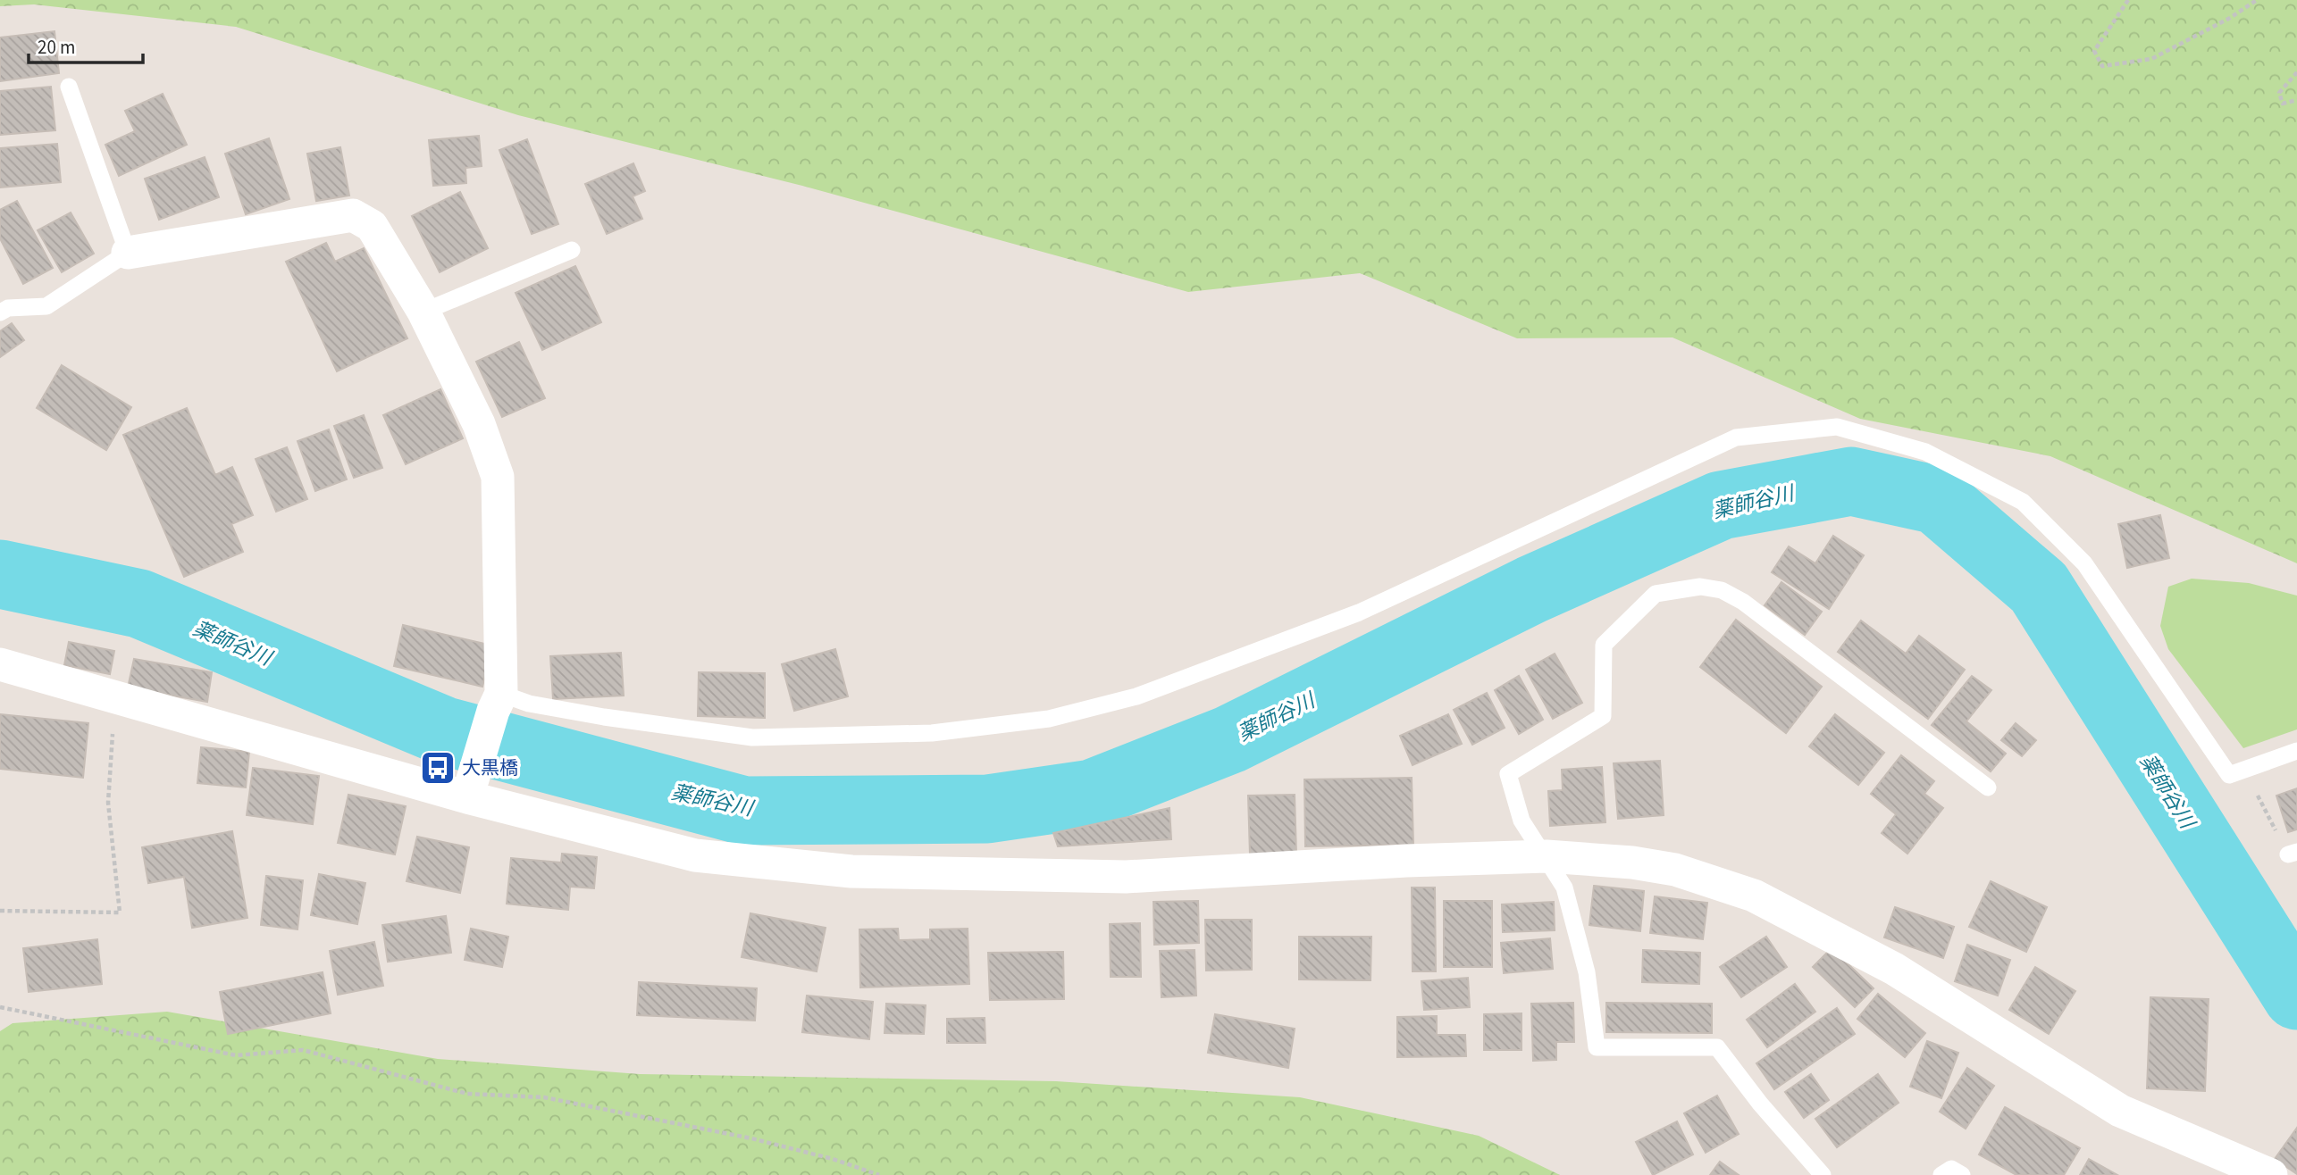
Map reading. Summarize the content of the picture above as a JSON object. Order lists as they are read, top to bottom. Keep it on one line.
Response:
{"water":["薬師谷川"],"places":{"bus stop":["大黒橋"]},"scale_bar":"20 m"}
